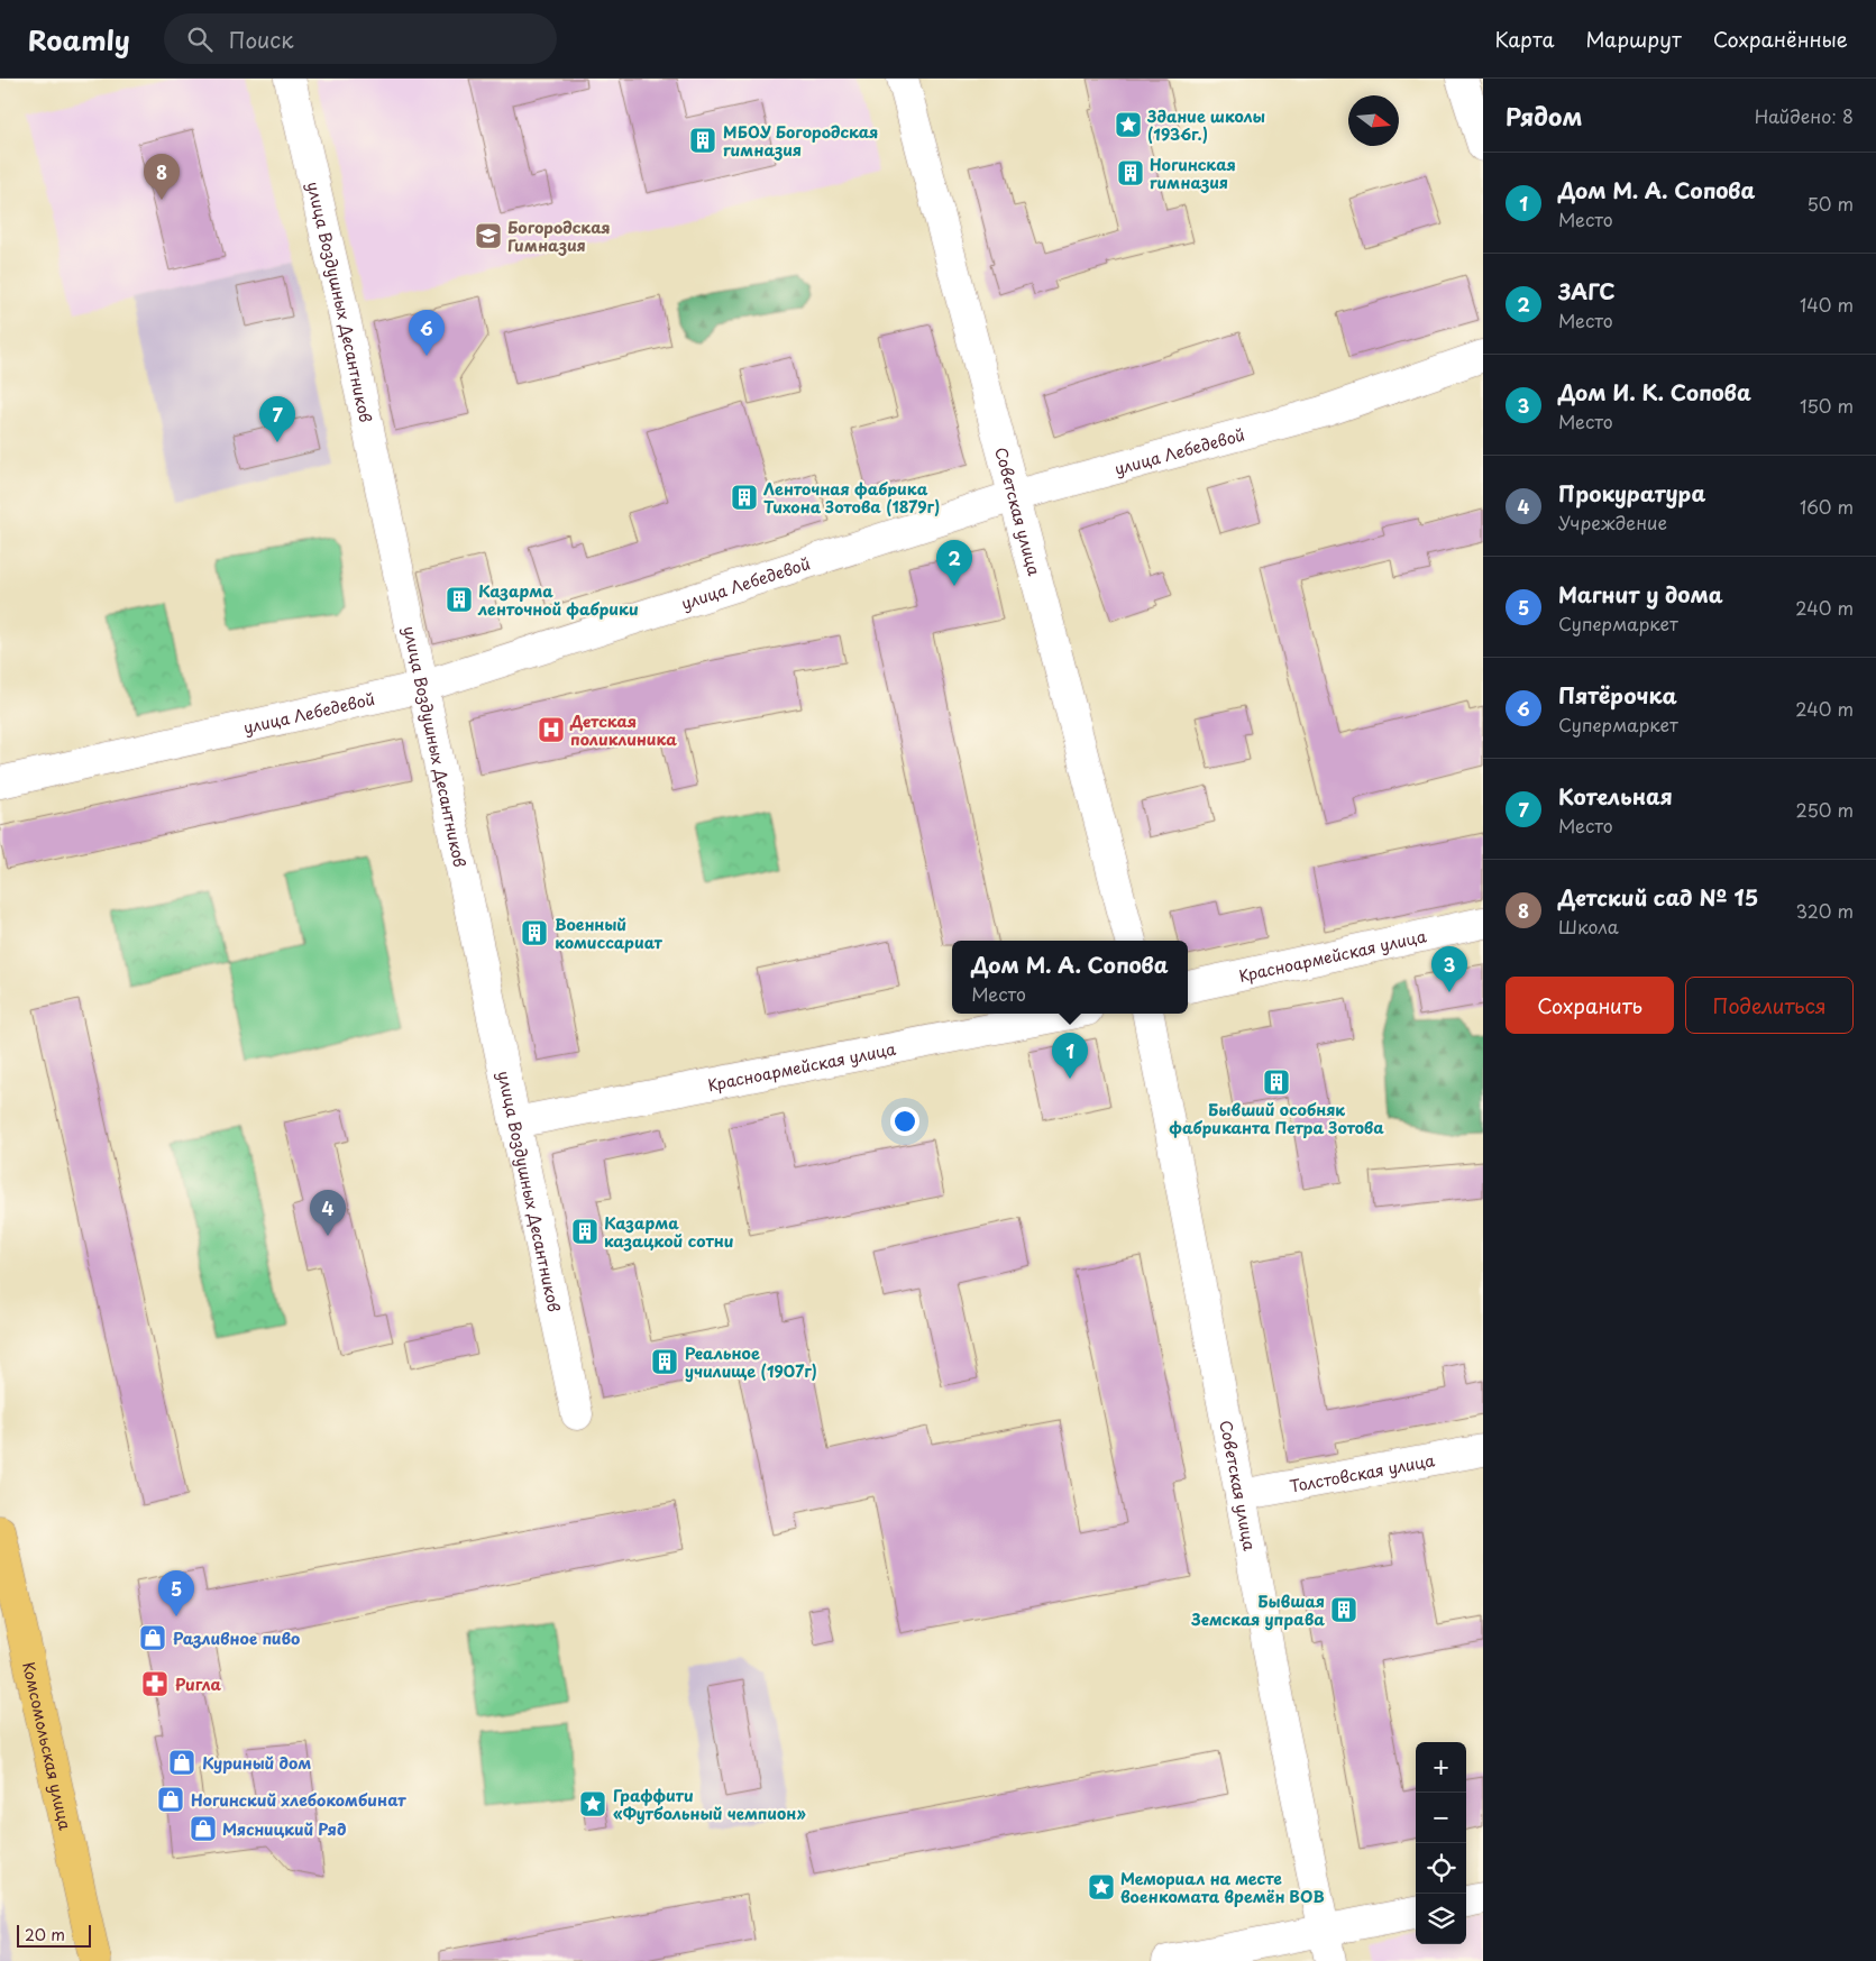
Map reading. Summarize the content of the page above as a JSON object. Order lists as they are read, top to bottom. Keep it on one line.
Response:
{"streets":{"main road":["Комсомольская улица"],"street":["улица Воздушных Десантников","улица Лебедевой","Советская улица","Красноармейская улица","Толстовская улица"]},"crossings":[["улица Воздушных Десантников","улица Лебедевой"],["улица Воздушных Десантников","Красноармейская улица"],["улица Лебедевой","Советская улица"],["Советская улица","Толстовская улица"]],"places":{"place":["Здание школы (1936г.)","Граффити «Футбольный чемпион»","Мемориал на месте военкомата времён ВОВ"],"building":["МБОУ Богородская гимназия","Ногинская гимназия","Ленточная фабрика Тихона Зотова (1879г)","Казарма ленточной фабрики","Военный комиссариат","Бывший особняк фабриканта Петра Зотова","Казарма казацкой сотни","Реальное училище (1907г)","Бывшая Земская управа"],"school or university":["Богородская Гимназия"],"hospital":["Детская поликлиника"],"shop":["Разливное пиво","Куриный дом","Ногинский хлебокомбинат","Мясницкий Ряд"],"pharmacy":["Ригла"]},"scale_bar":"20 m","north":"right","page":{"header":"Roamly","search":"Поиск","nav":["Карта","Маршрут","Сохранённые"],"heading":["Рядом","Найдено: 8"],"list":[{"mark":"1","name":"Дом М. А. Сопова","note":"Место","value":"50 m"},{"mark":"2","name":"ЗАГС","note":"Место","value":"140 m"},{"mark":"3","name":"Дом И. К. Сопова","note":"Место","value":"150 m"},{"mark":"4","name":"Прокуратура","note":"Учреждение","value":"160 m"},{"mark":"5","name":"Магнит у дома","note":"Супермаркет","value":"240 m"},{"mark":"6","name":"Пятёрочка","note":"Супермаркет","value":"240 m"},{"mark":"7","name":"Котельная","note":"Место","value":"250 m"},{"mark":"8","name":"Детский сад № 15","note":"Школа","value":"320 m"}],"pins":["8","6","7","2","3","1","4","5"],"popup":["Дом М. А. Сопова","Место"],"buttons":["Сохранить","Поделиться"],"map_buttons":["+","−"],"scale":"20 m"}}
